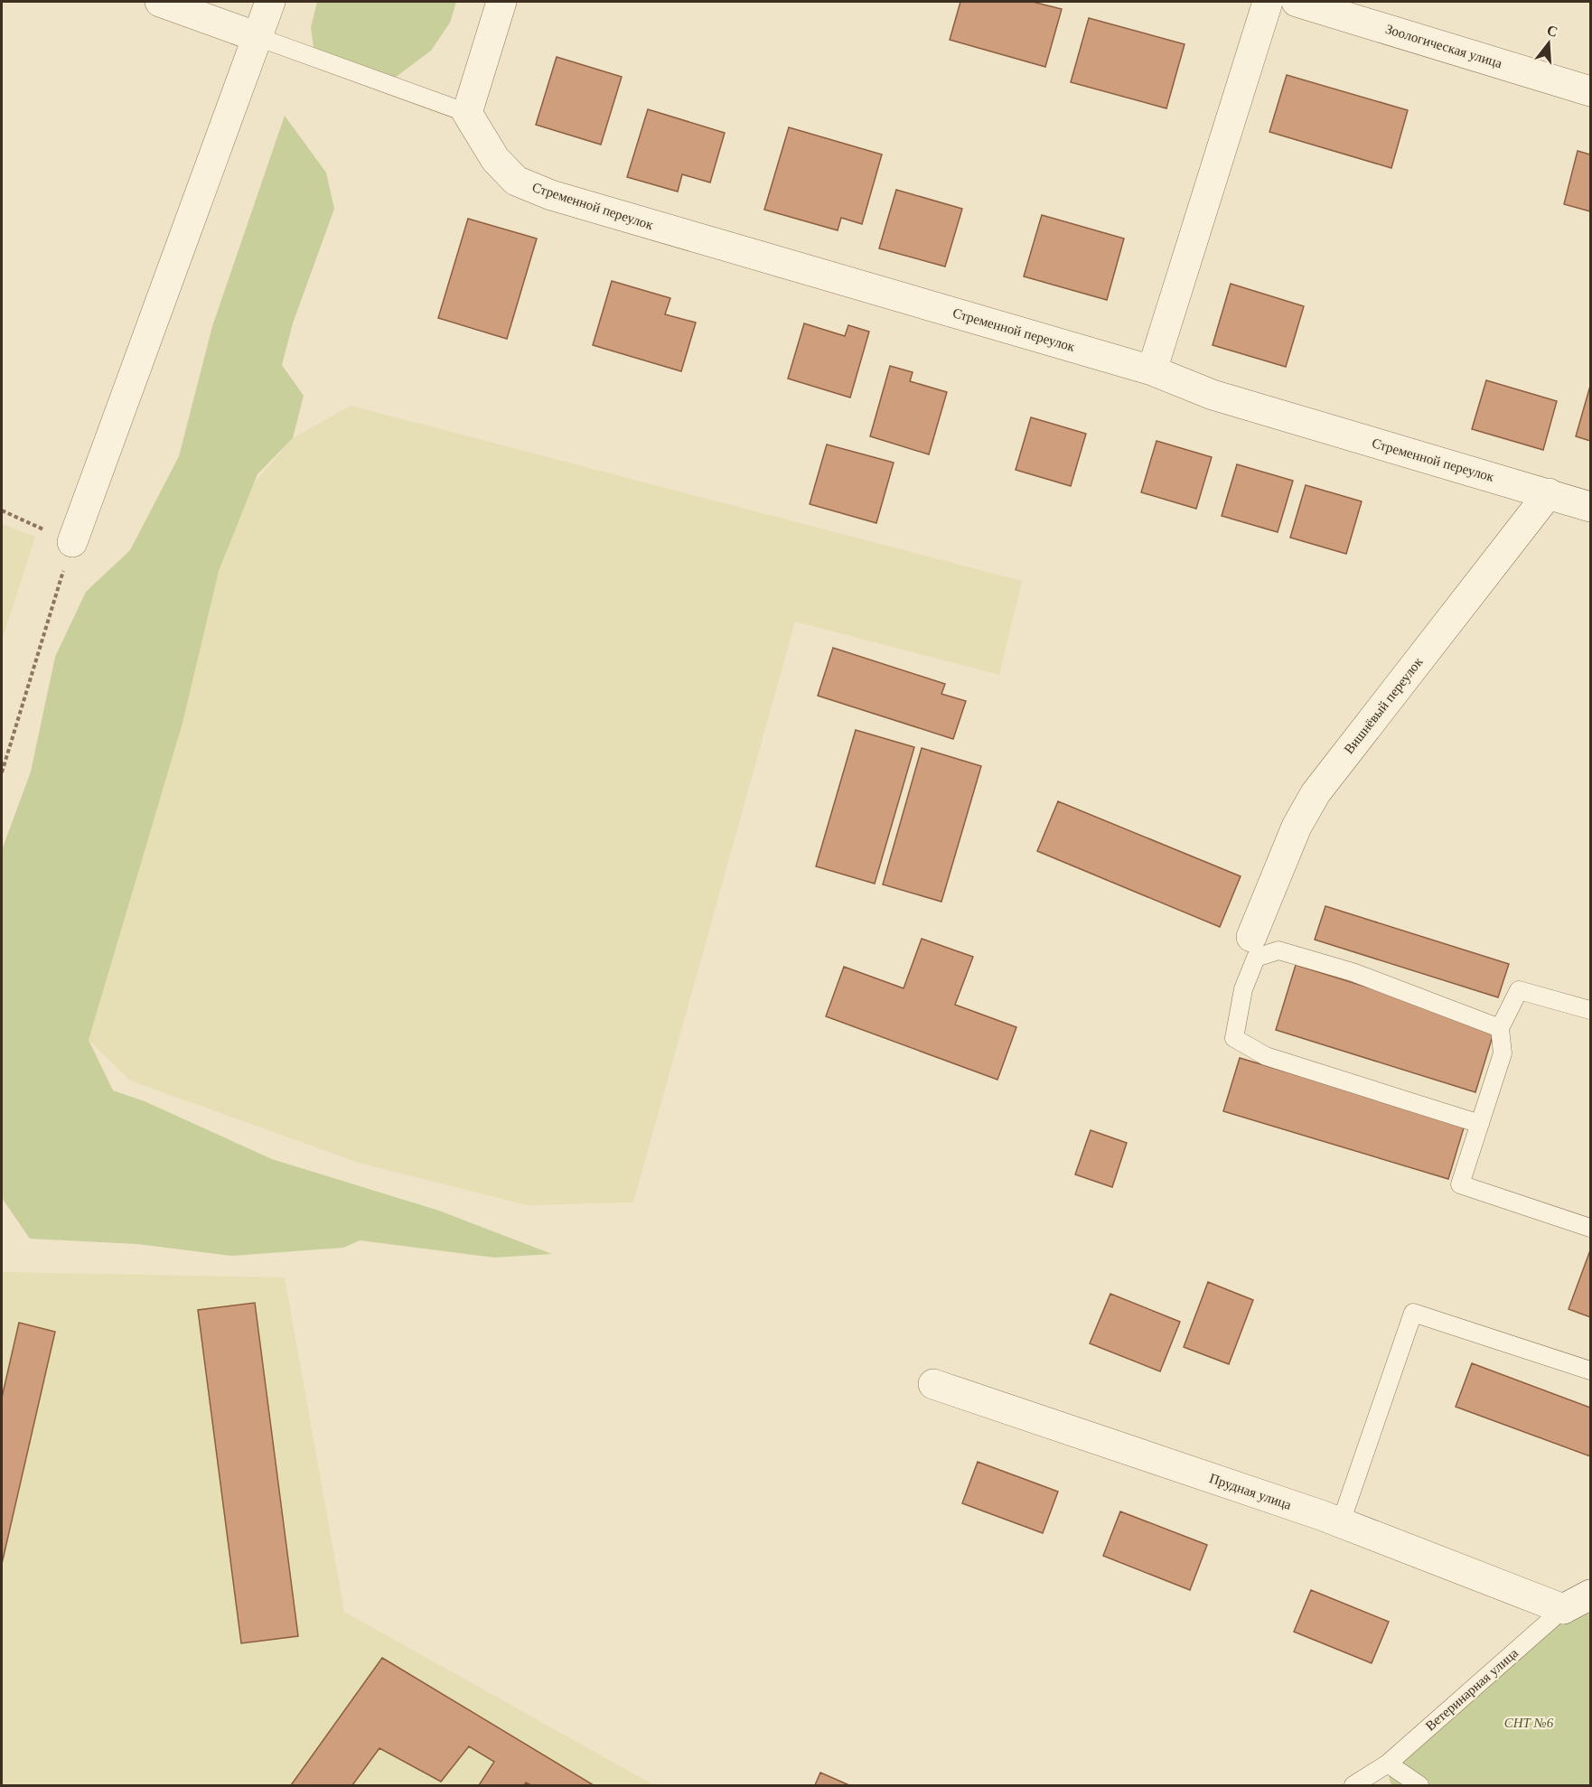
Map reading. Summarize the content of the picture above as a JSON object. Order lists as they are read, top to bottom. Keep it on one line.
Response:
{"streets":{"street":["Зоологическая улица","Стременной переулок","Вишнёвый переулок","Прудная улица","Ветеринарная улица"]},"crossings":[["Стременной переулок","Вишнёвый переулок"],["Прудная улица","Ветеринарная улица"]],"parks":["СНТ №6"],"north":"top"}
